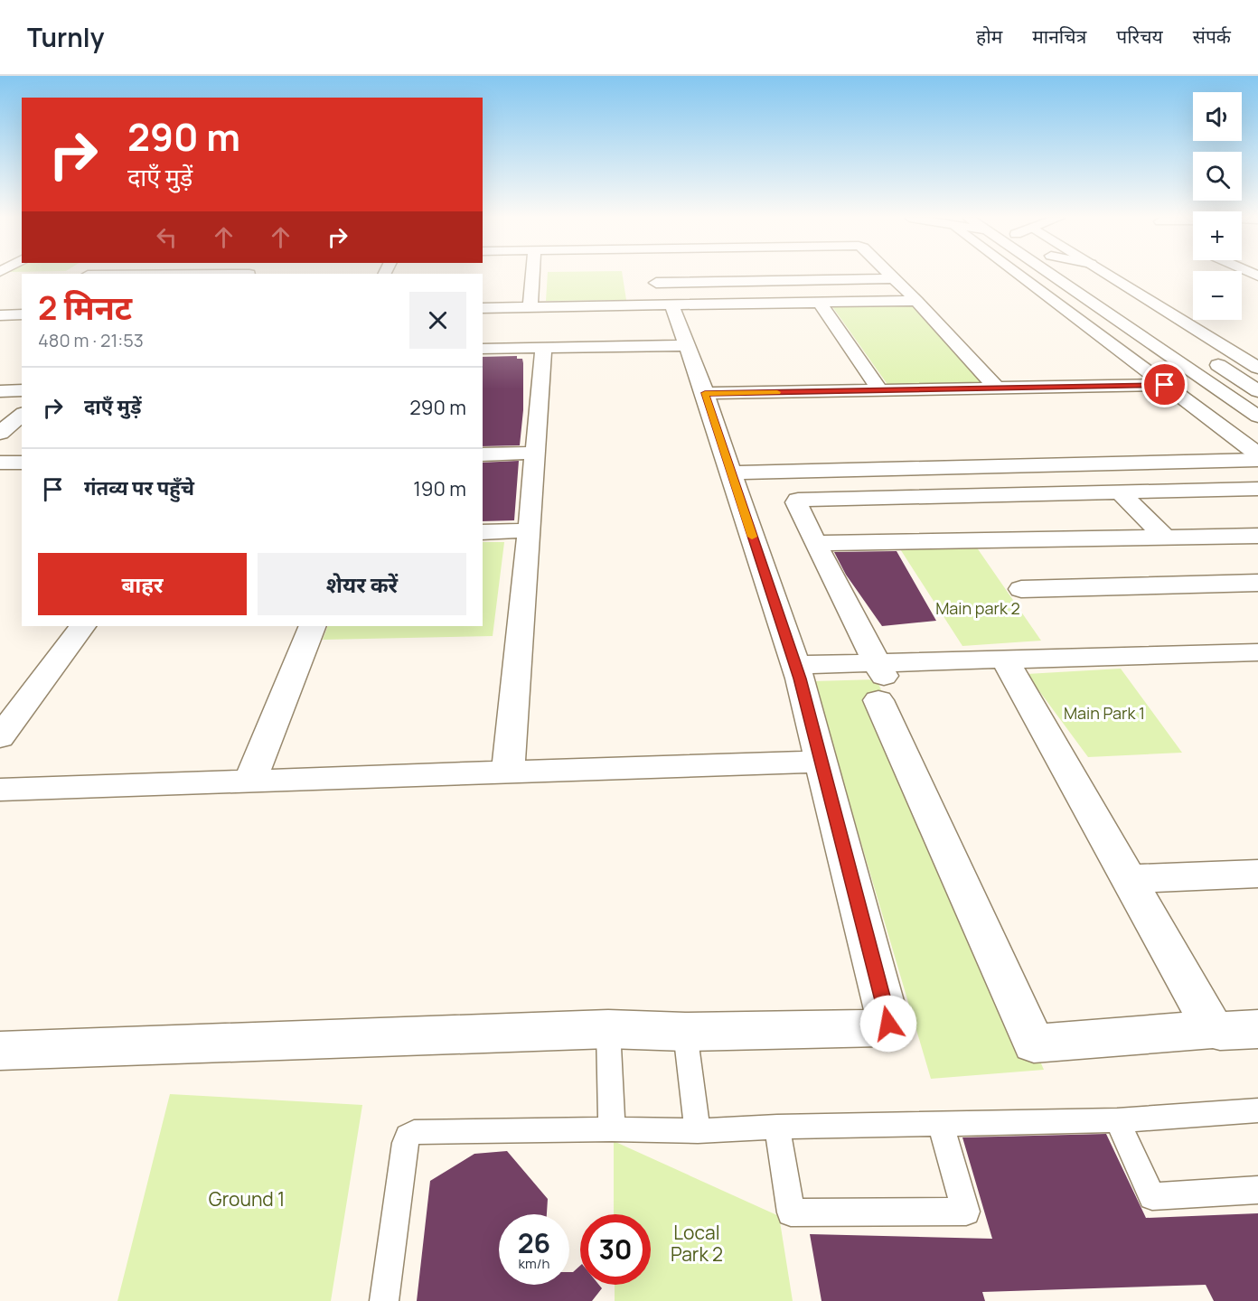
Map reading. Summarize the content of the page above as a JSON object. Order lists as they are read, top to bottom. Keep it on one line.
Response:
{"parks":["Main park 2","Main Park 1","Ground 1","Local Park 2"],"page":{"header":"Turnly","nav":["होम","मानचित्र","परिचय","संपर्क"],"map_buttons":["+","−"],"turn":["290 m","दाएँ मुड़ें"],"heading":["2 मिनट","480 m · 21:53"],"list":[{"name":"दाएँ मुड़ें","value":"290 m"},{"name":"गंतव्य पर पहुँचे","value":"190 m"}],"buttons":["बाहर","शेयर करें"],"speed":"26 km/h","limit":"30"}}
